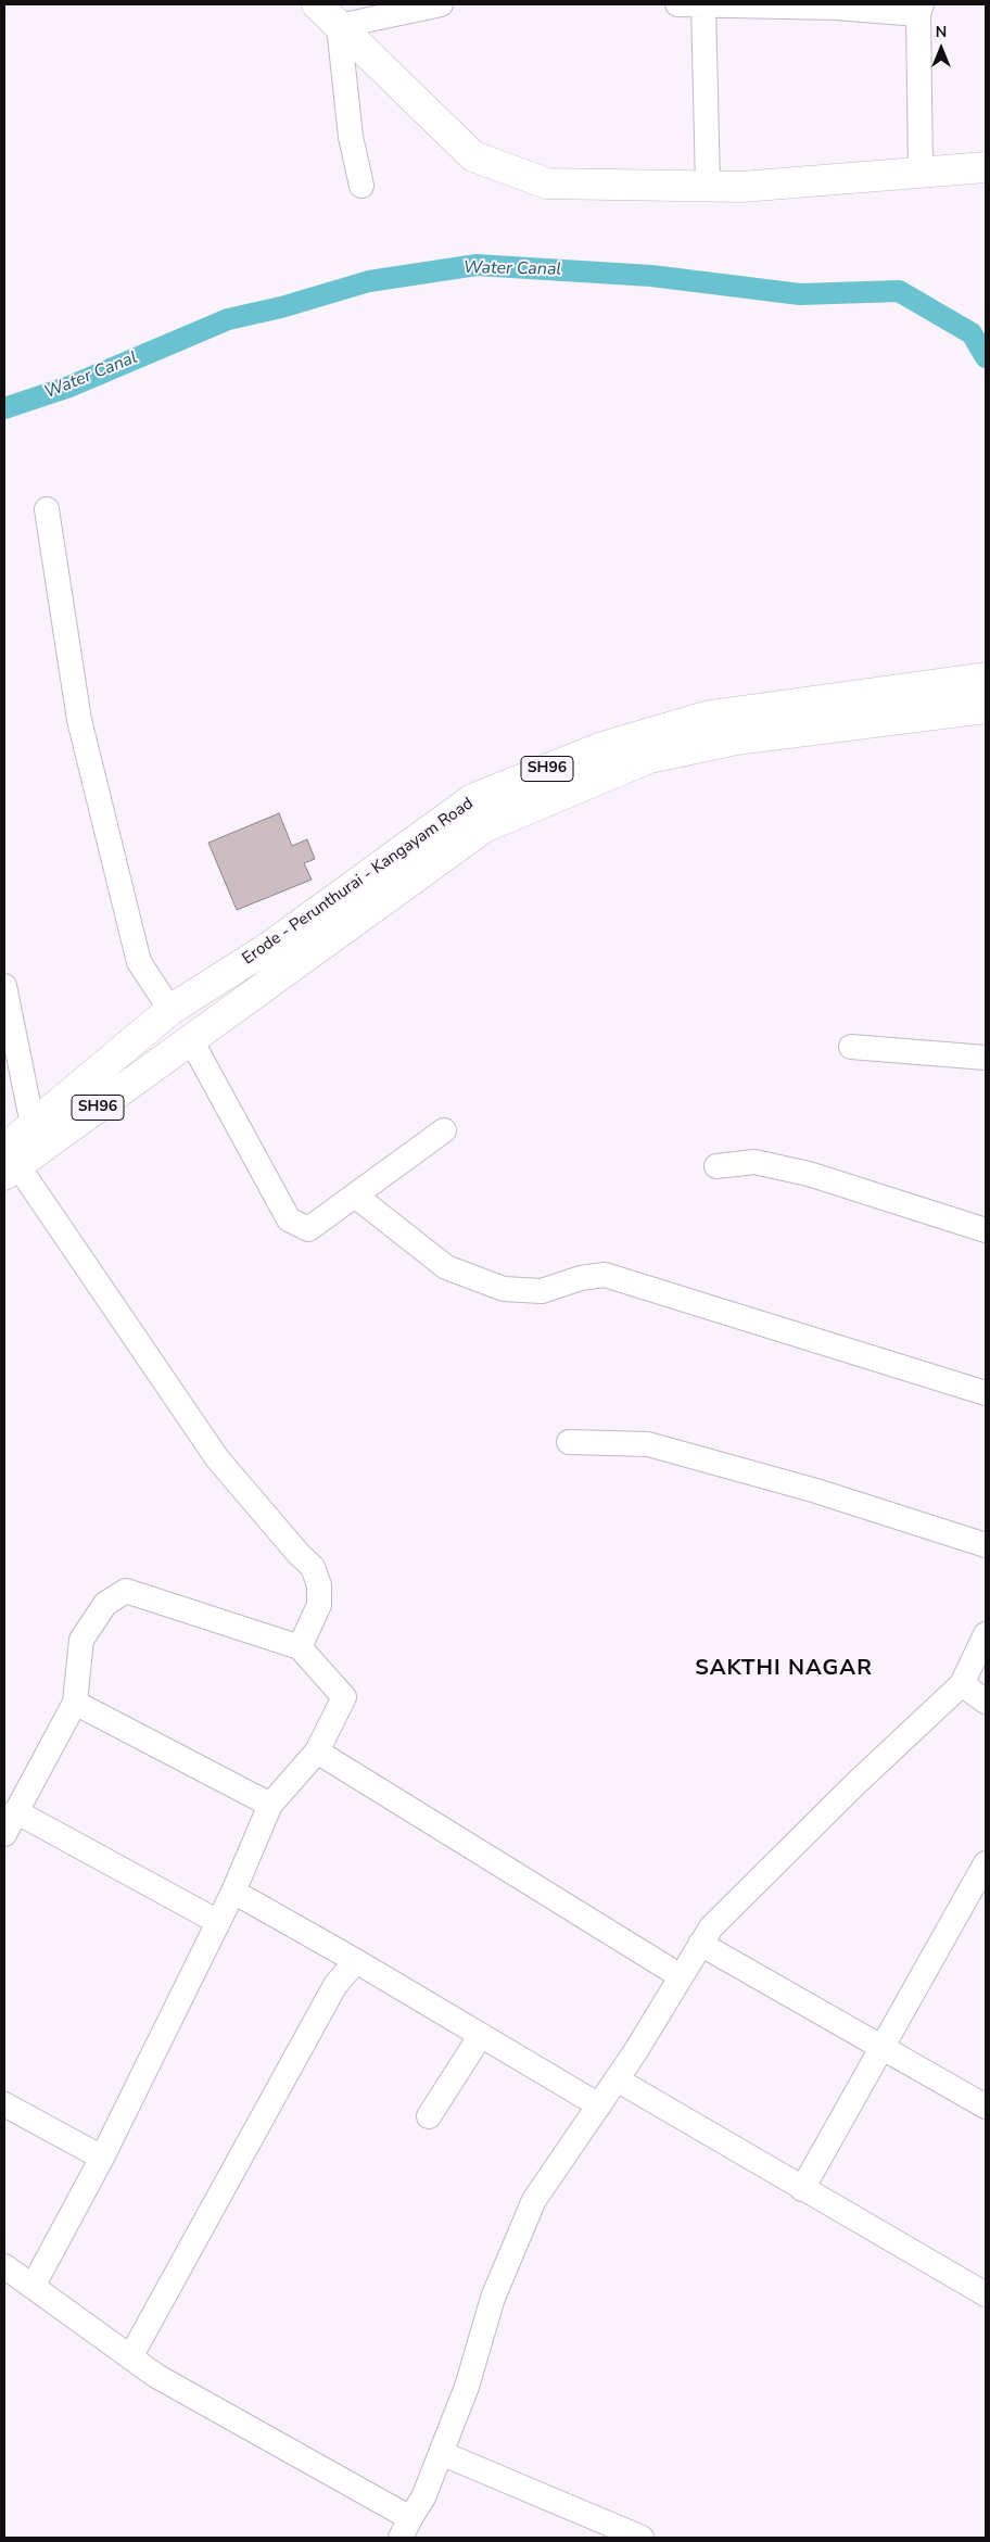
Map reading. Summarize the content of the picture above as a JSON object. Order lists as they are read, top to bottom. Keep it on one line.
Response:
{"streets":{"main road":["SH96","Erode - Perunthurai - Kangayam Road"]},"districts":["SAKTHI NAGAR"],"water":["Water Canal"],"north":"top"}
